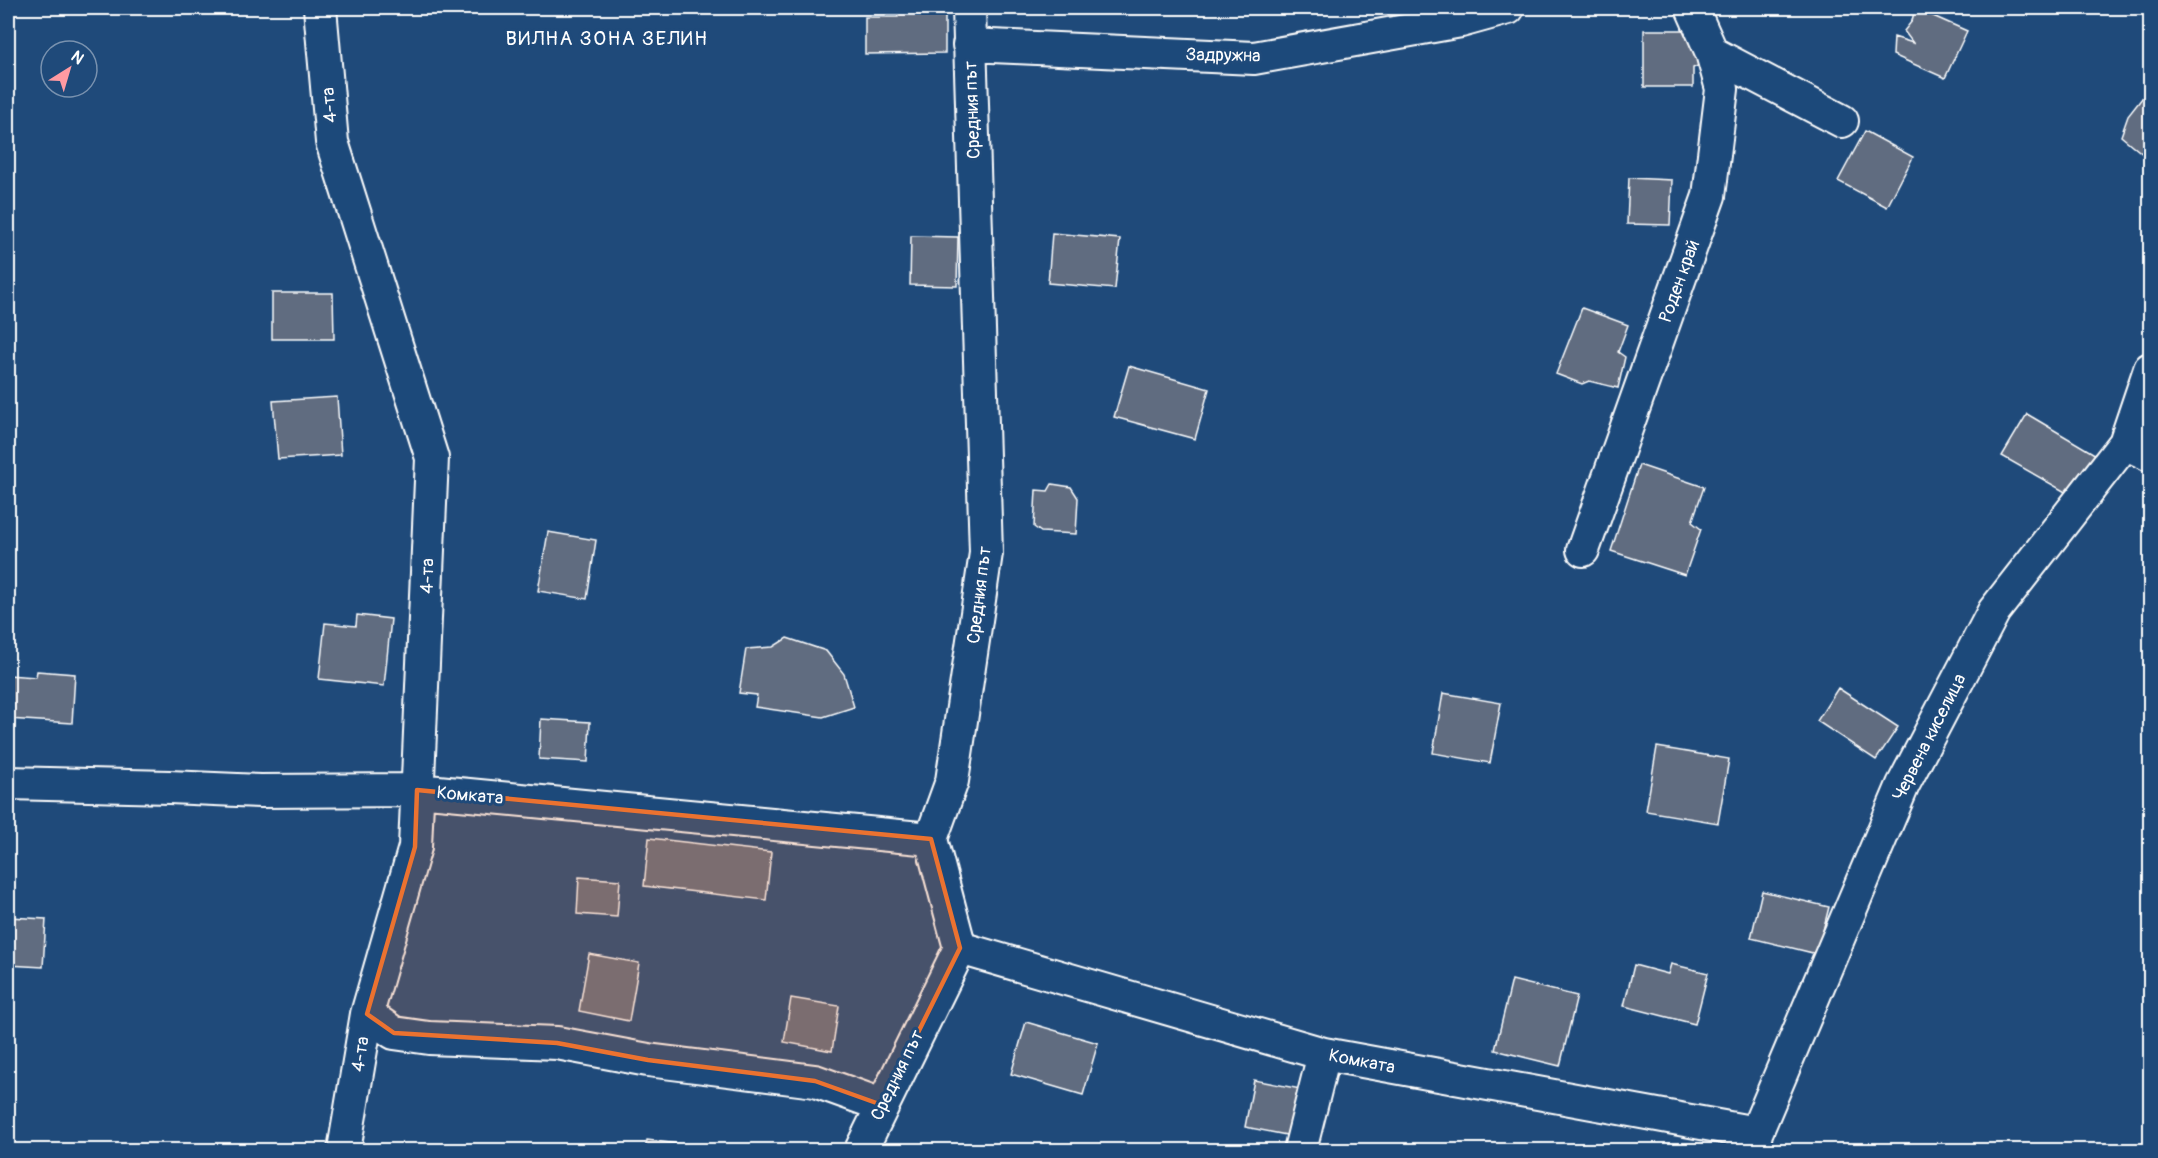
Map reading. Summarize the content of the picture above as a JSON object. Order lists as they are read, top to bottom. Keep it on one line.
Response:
{"streets":{"street":["Задружна","4-та","Средния път","Роден край","Червена киселица","Комката"]},"crossings":[["Задружна","Средния път"],["4-та","Комката"],["Средния път","Комката"],["Червена киселица","Комката"]],"districts":["ВИЛНА ЗОНА ЗЕЛИН"],"north":"top right"}
